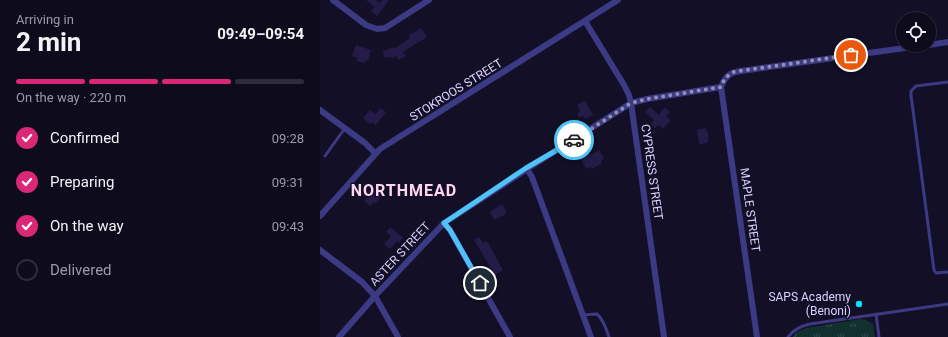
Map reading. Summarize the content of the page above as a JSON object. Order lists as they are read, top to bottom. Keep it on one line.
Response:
{"streets":{"street":["STOKROOS STREET","CYPRESS STREET","MAPLE STREET","ASTER STREET"]},"crossings":[["STOKROOS STREET","CYPRESS STREET"],["CYPRESS STREET","ASTER STREET"],["MAPLE STREET","ASTER STREET"]],"districts":["NORTHMEAD"],"places":["SAPS Academy (Benoni)"],"page":{"heading":["2 min","Arriving in","09:49–09:54"],"bar":"On the way · 220 m","list":[["Confirmed","09:28"],["Preparing","09:31"],["On the way","09:43"],"Delivered"]}}
